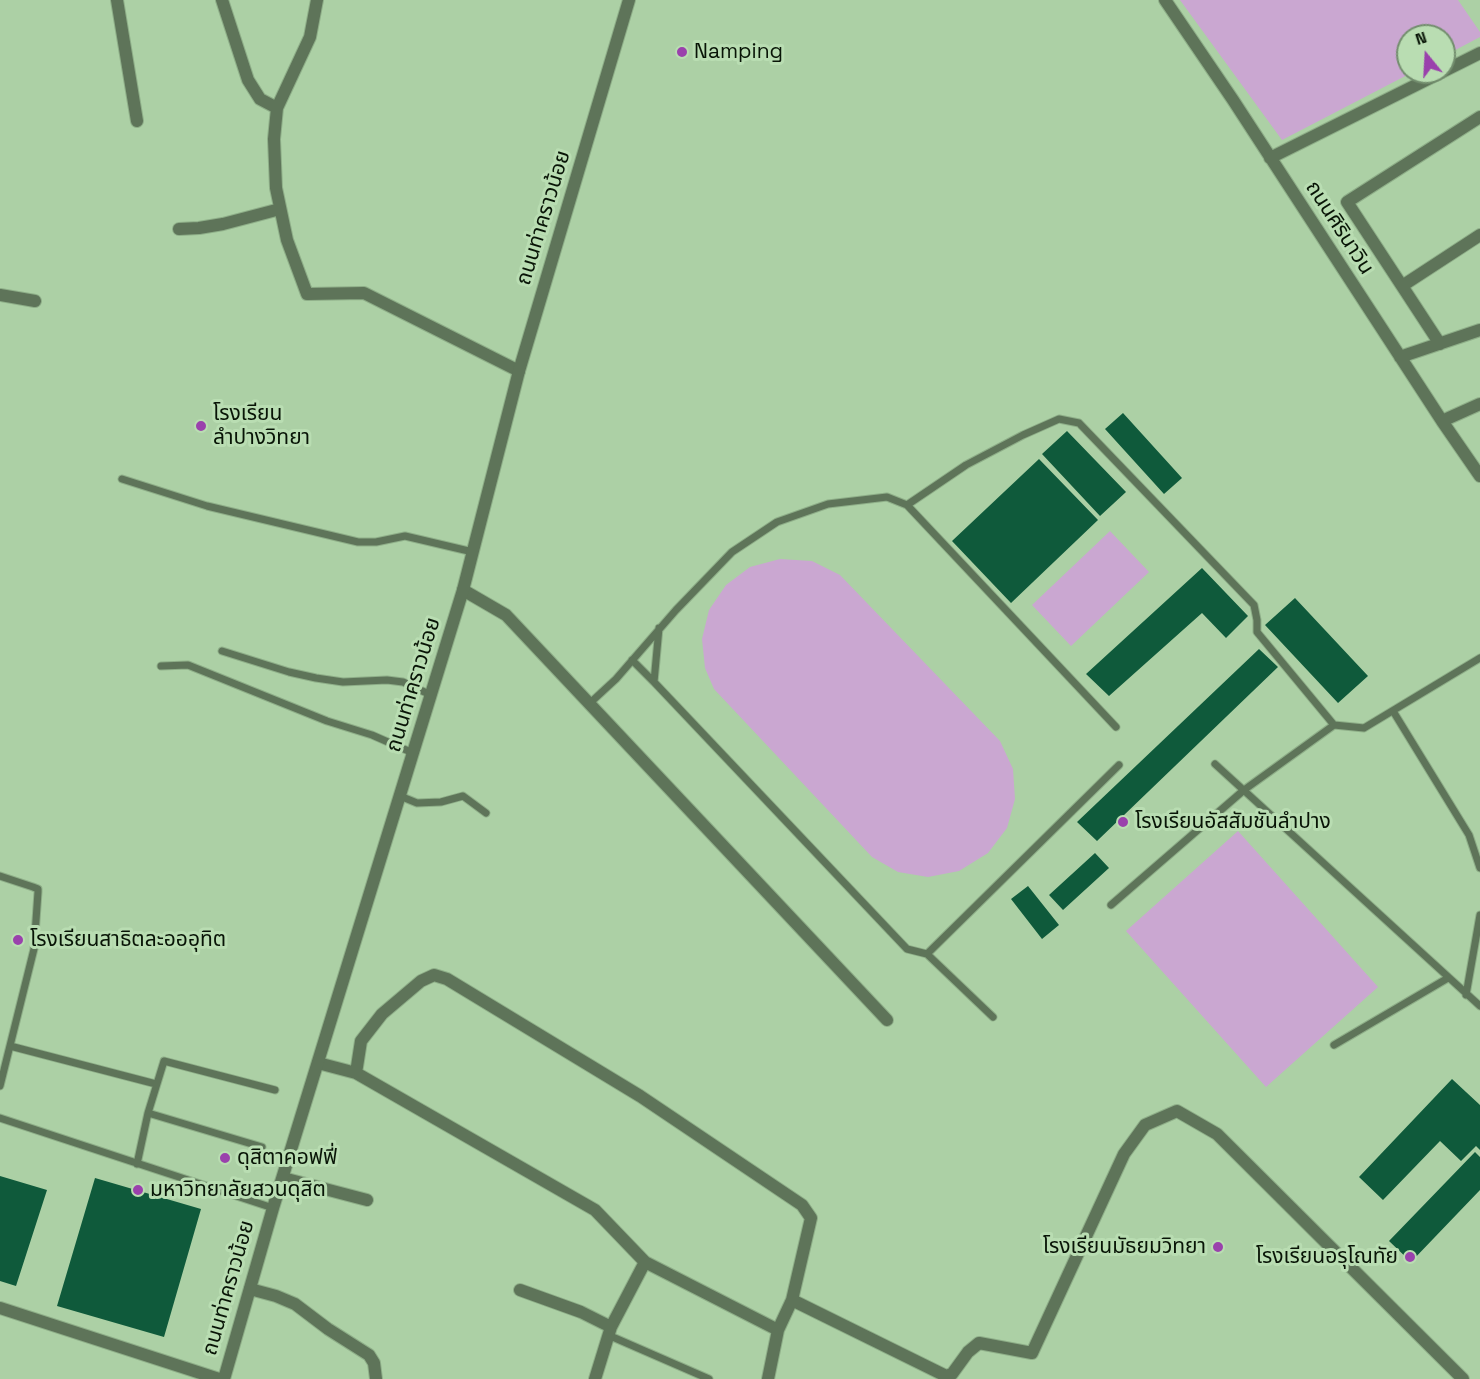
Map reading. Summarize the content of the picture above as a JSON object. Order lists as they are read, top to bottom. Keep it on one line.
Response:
{"streets":{"street":["ถนนท่าคราวน้อย","ถนนศิรินาวิน"]},"places":["Namping","โรงเรียน ลำปางวิทยา","โรงเรียนอัสสัมชันลำปาง","โรงเรียนสาธิตละอออุทิต","ดุสิตาคอฟฟี่","มหาวิทยาลัยสวนดุสิต","โรงเรียนมัธยมวิทยา","โรงเรียนอรุโณทัย"],"north":"top"}
